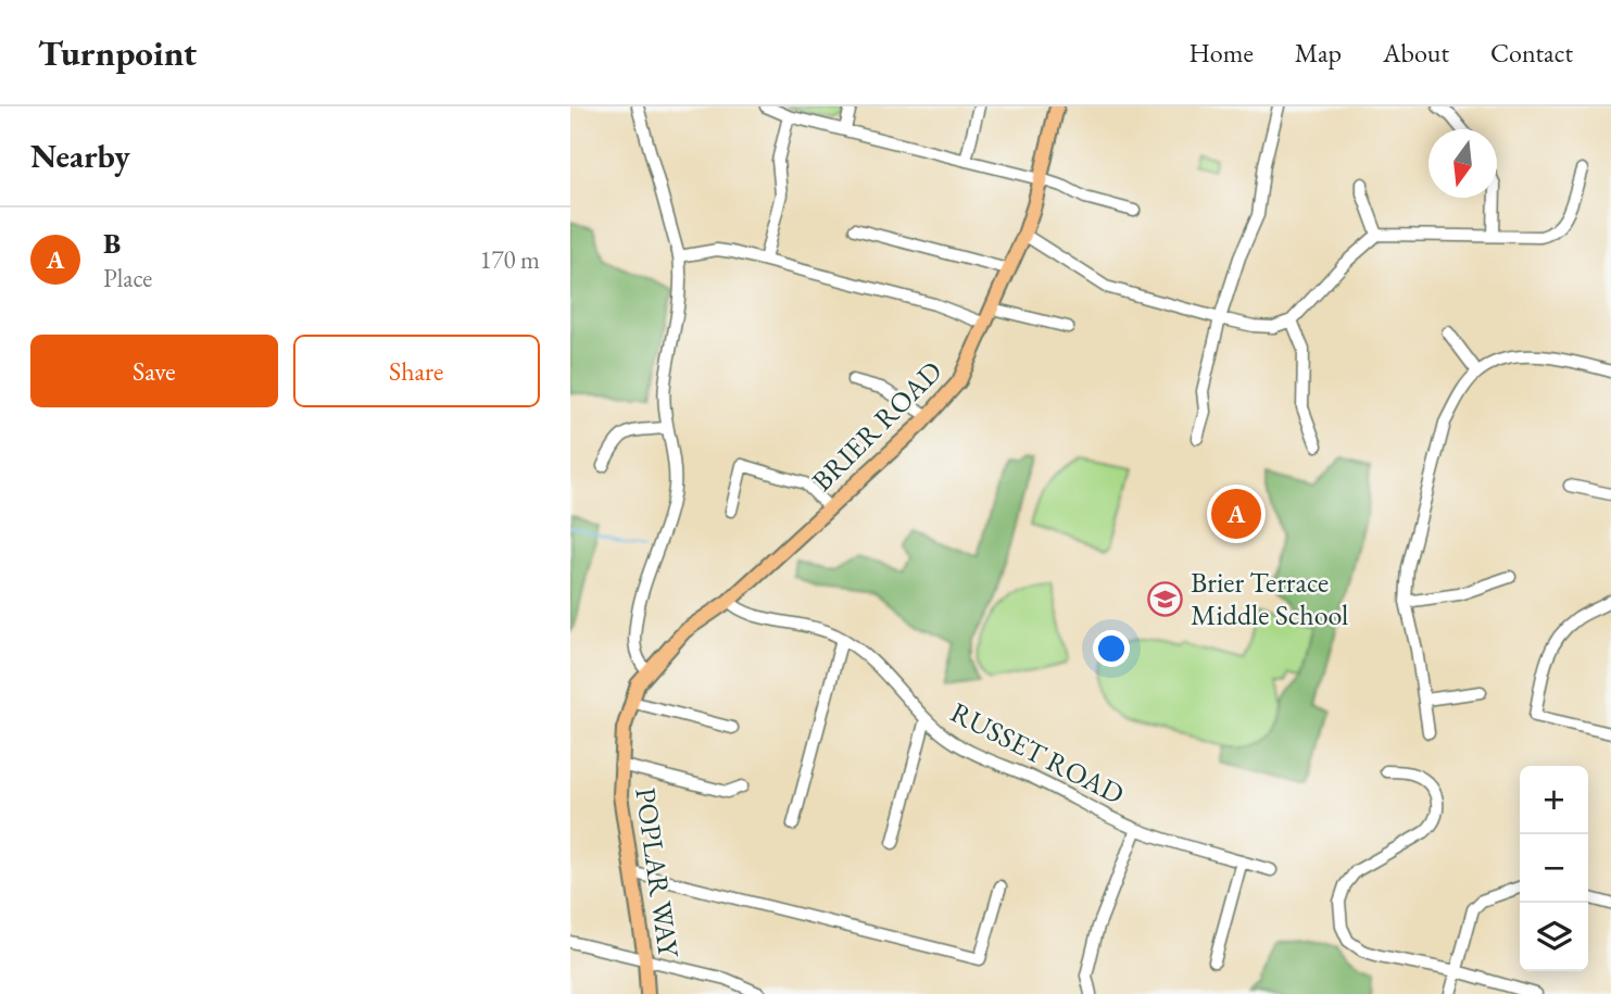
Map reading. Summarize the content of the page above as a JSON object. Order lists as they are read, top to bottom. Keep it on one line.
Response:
{"streets":{"main road":["BRIER ROAD","POPLAR WAY"],"street":["RUSSET ROAD"]},"crossings":[["BRIER ROAD","RUSSET ROAD"],["BRIER ROAD","POPLAR WAY"]],"places":{"school or university":["Brier Terrace Middle School"]},"north":"bottom","page":{"header":"Turnpoint","nav":["Home","Map","About","Contact"],"heading":"Nearby","list":[{"mark":"A","name":"B","note":"Place","value":"170 m"}],"buttons":["Save","Share"],"pins":"A","map_buttons":["+","−"]}}
